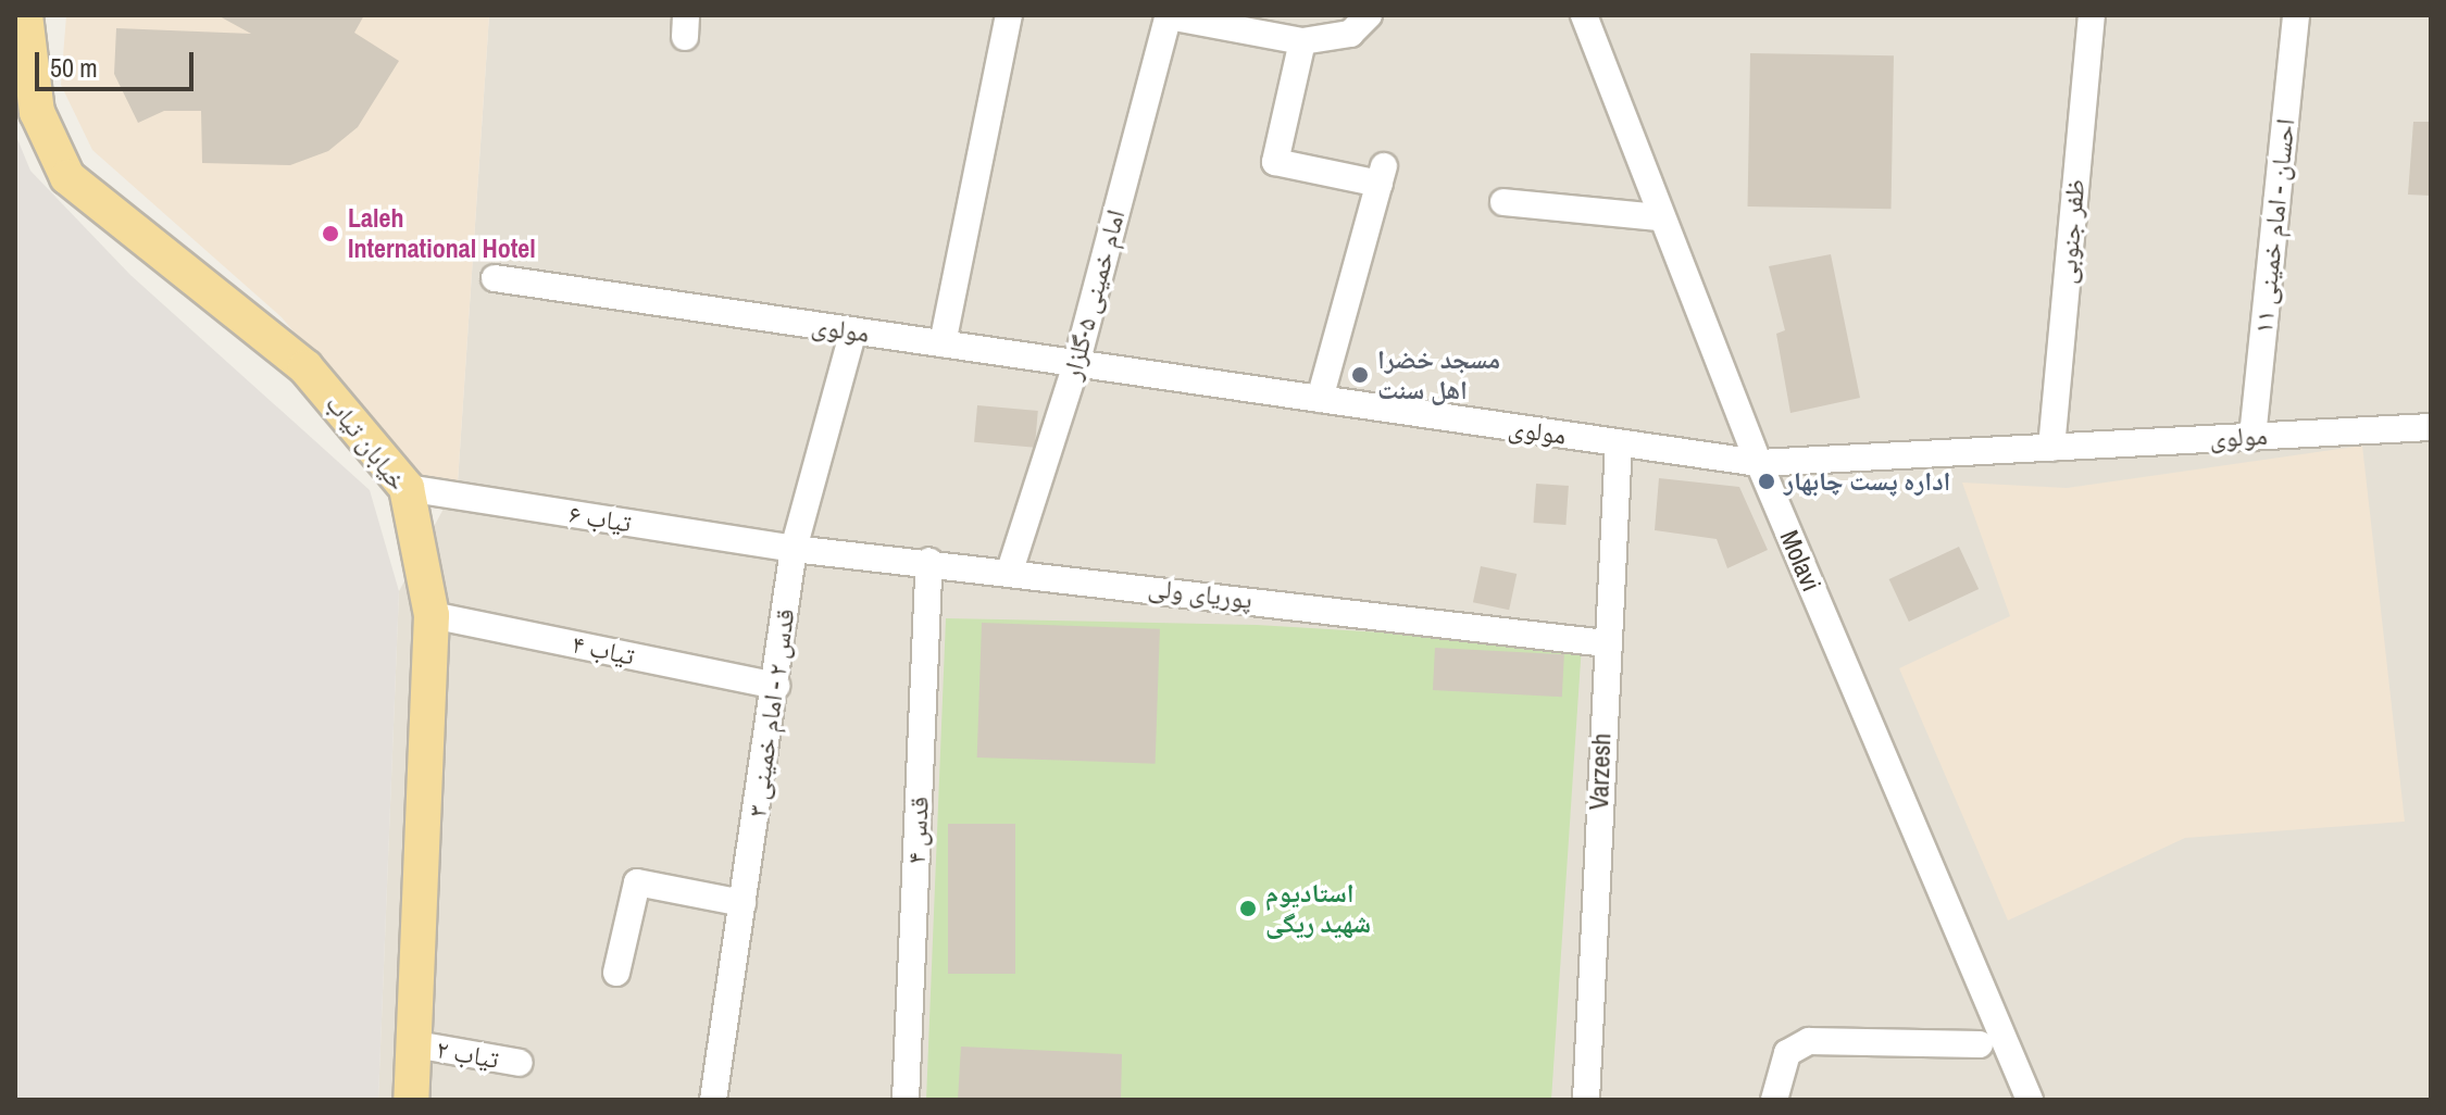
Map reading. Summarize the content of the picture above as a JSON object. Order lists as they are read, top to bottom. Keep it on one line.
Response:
{"streets":{"main road":["خیابان تیاب"],"street":["احسان - امام خمینی ۱۱","ظفر جنوبی","امام خمینی ۵-گلزار","مولوی","تیاب ۶","Molavi","پوریای ولی","تیاب ۴","قدس ۲ - امام خمینی ۳","Varzesh","قدس ۴","تیاب ۲"]},"crossings":[["احسان - امام خمینی ۱۱","مولوی"],["ظفر جنوبی","مولوی"],["امام خمینی ۵-گلزار","مولوی"],["امام خمینی ۵-گلزار","پوریای ولی"],["مولوی","Molavi"],["مولوی","قدس ۲ - امام خمینی ۳"],["مولوی","Varzesh"],["خیابان تیاب","تیاب ۶"],["خیابان تیاب","تیاب ۴"],["خیابان تیاب","تیاب ۲"],["تیاب ۶","پوریای ولی"],["تیاب ۶","قدس ۲ - امام خمینی ۳"],["پوریای ولی","قدس ۲ - امام خمینی ۳"],["پوریای ولی","Varzesh"],["پوریای ولی","قدس ۴"],["تیاب ۴","قدس ۲ - امام خمینی ۳"]],"places":["Laleh International Hotel","مسجد خضرا اهل سنت","اداره پست چابهار","استادیوم شهید ریگی"],"scale_bar":"50 m"}
